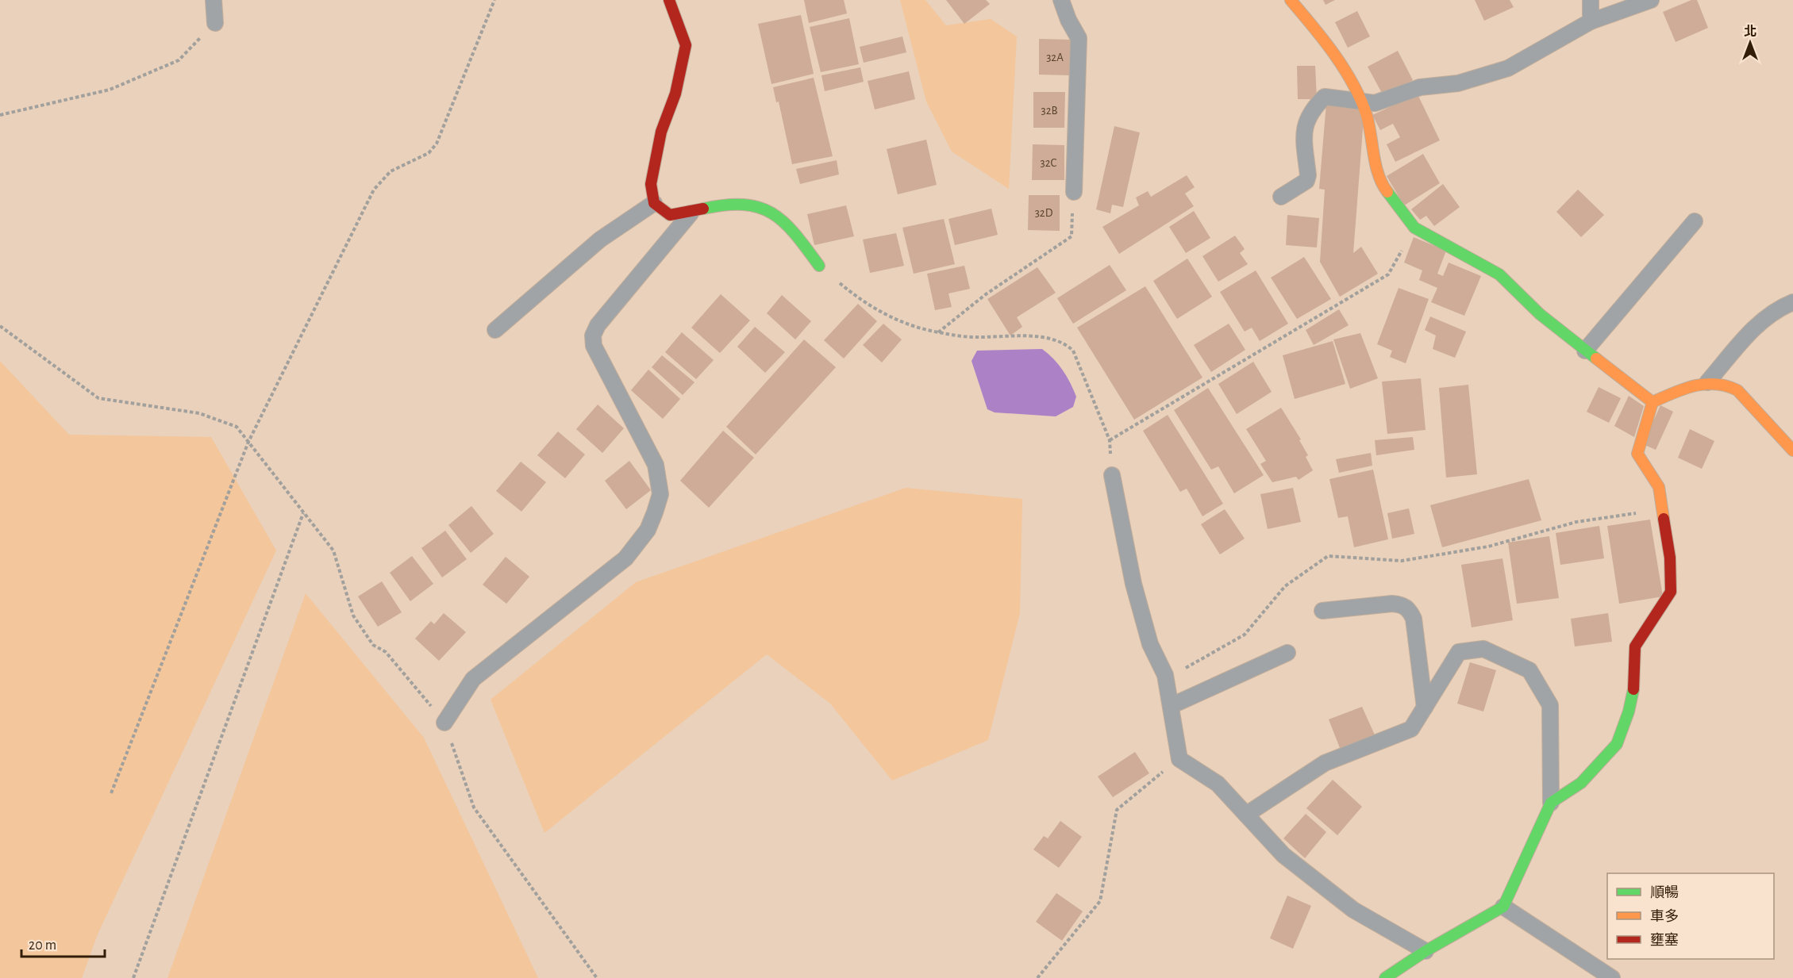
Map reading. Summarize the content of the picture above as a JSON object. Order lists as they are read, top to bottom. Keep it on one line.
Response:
{"house_numbers":["32A","32B","32C","32D"],"legend":["順暢","車多","壅塞"],"scale_bar":"20 m","north":"top"}
